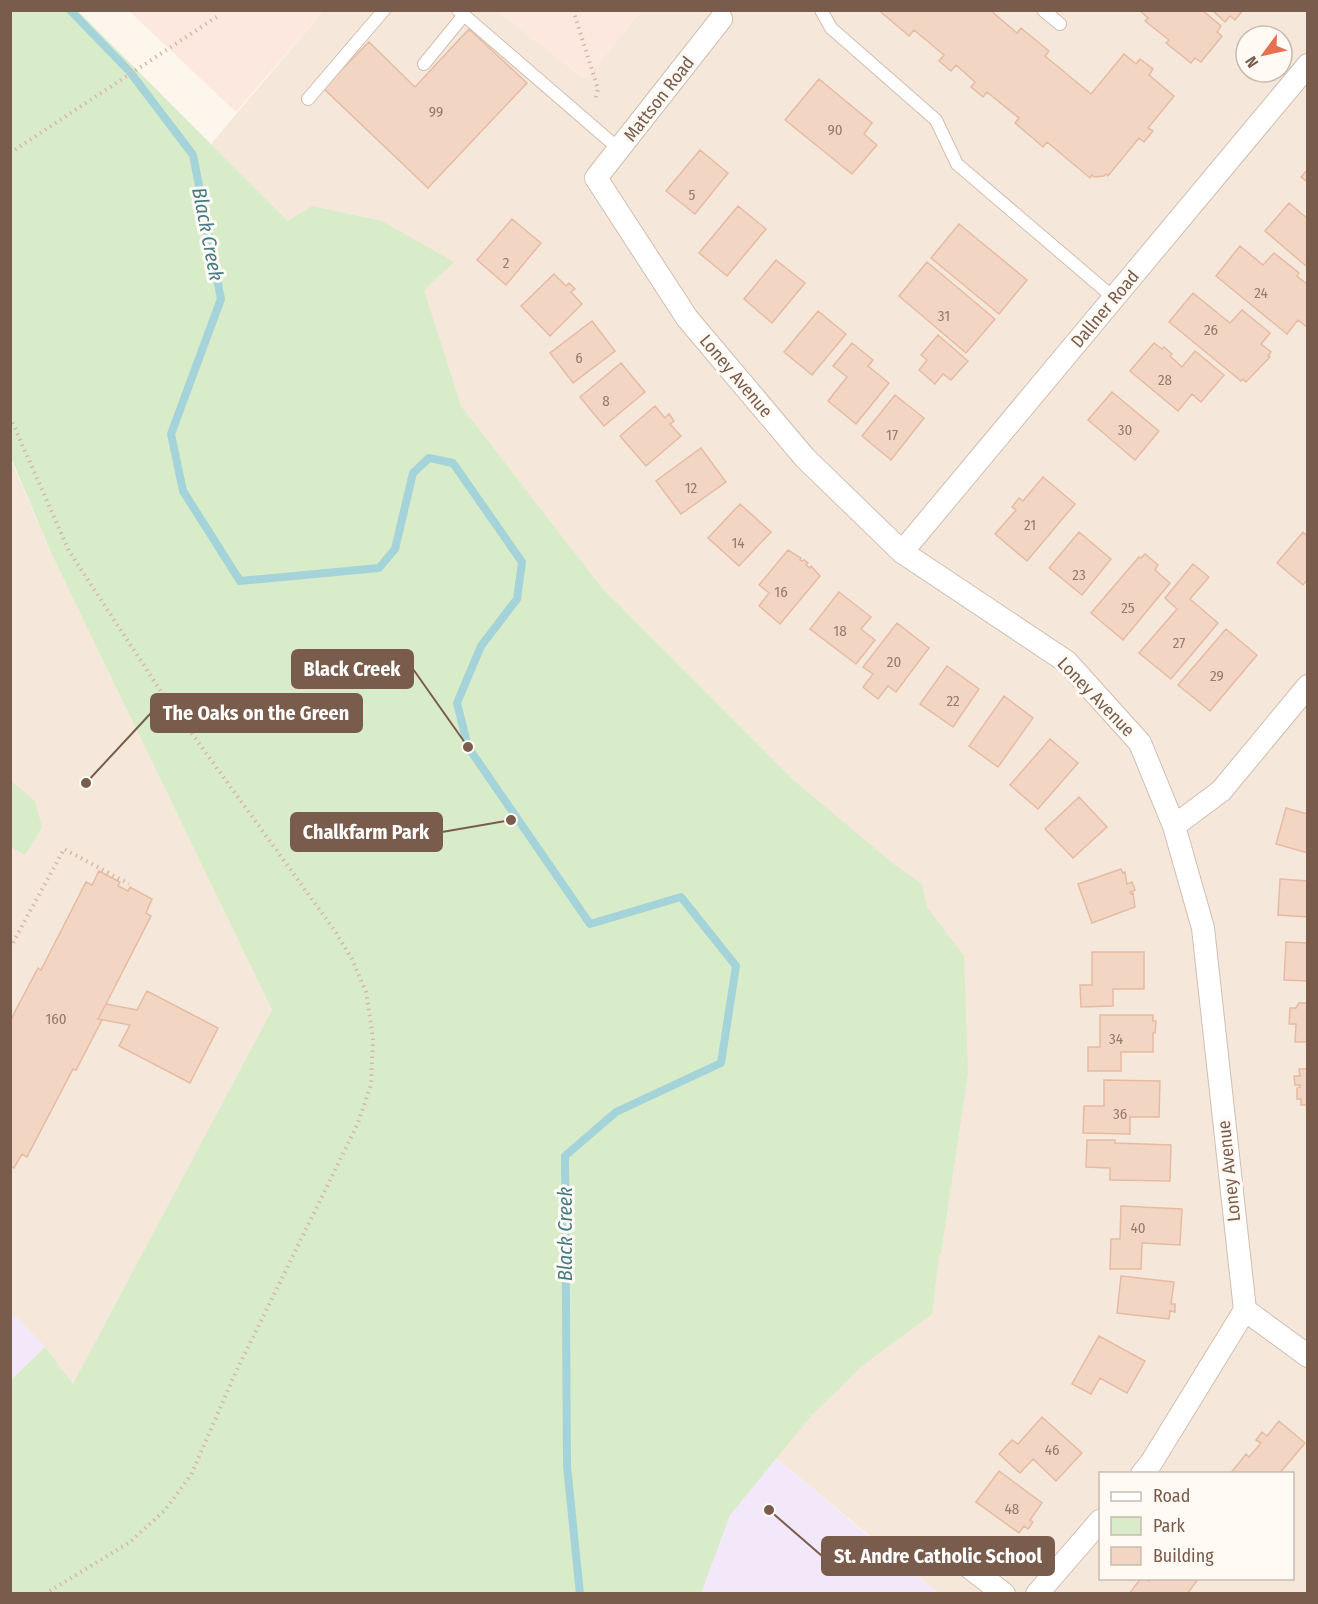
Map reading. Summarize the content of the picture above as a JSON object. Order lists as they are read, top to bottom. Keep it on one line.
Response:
{"streets":{"street":["Mattson Road","Dallner Road","Loney Avenue"]},"crossings":[["Mattson Road","Loney Avenue"],["Dallner Road","Loney Avenue"]],"water":["Black Creek"],"places":["Black Creek","The Oaks on the Green","Chalkfarm Park","St. Andre Catholic School"],"house_numbers":["99","90","5","2","24","31","26","6","28","8","30","17","12","21","14","23","16","25","18","27","20","29","22","160","34","36","40","46","48"],"legend":["Road","Park","Building"],"north":"bottom left"}
